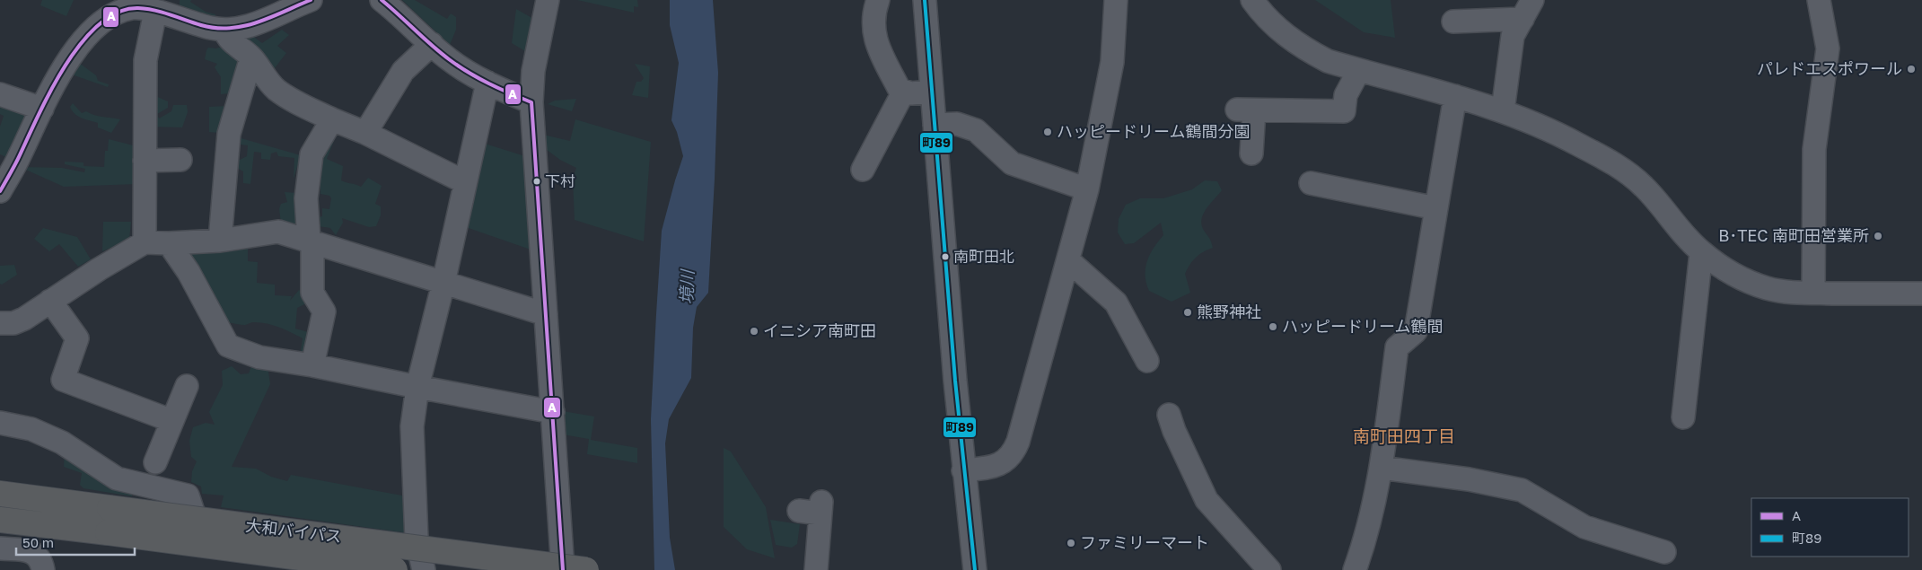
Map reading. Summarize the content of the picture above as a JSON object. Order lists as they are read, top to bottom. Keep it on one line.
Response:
{"streets":{"highway":["大和バイパス"]},"districts":["南町田四丁目"],"water":["境川"],"places":["パレドエスポワール","ハッピードリーム鶴間分園","下村","B･TEC 南町田営業所","南町田北","熊野神社","ハッピードリーム鶴間","イニシア南町田","ファミリーマート"],"lines":["transit line A","transit line 町89"],"legend":["A","町89"],"scale_bar":"50 m"}
